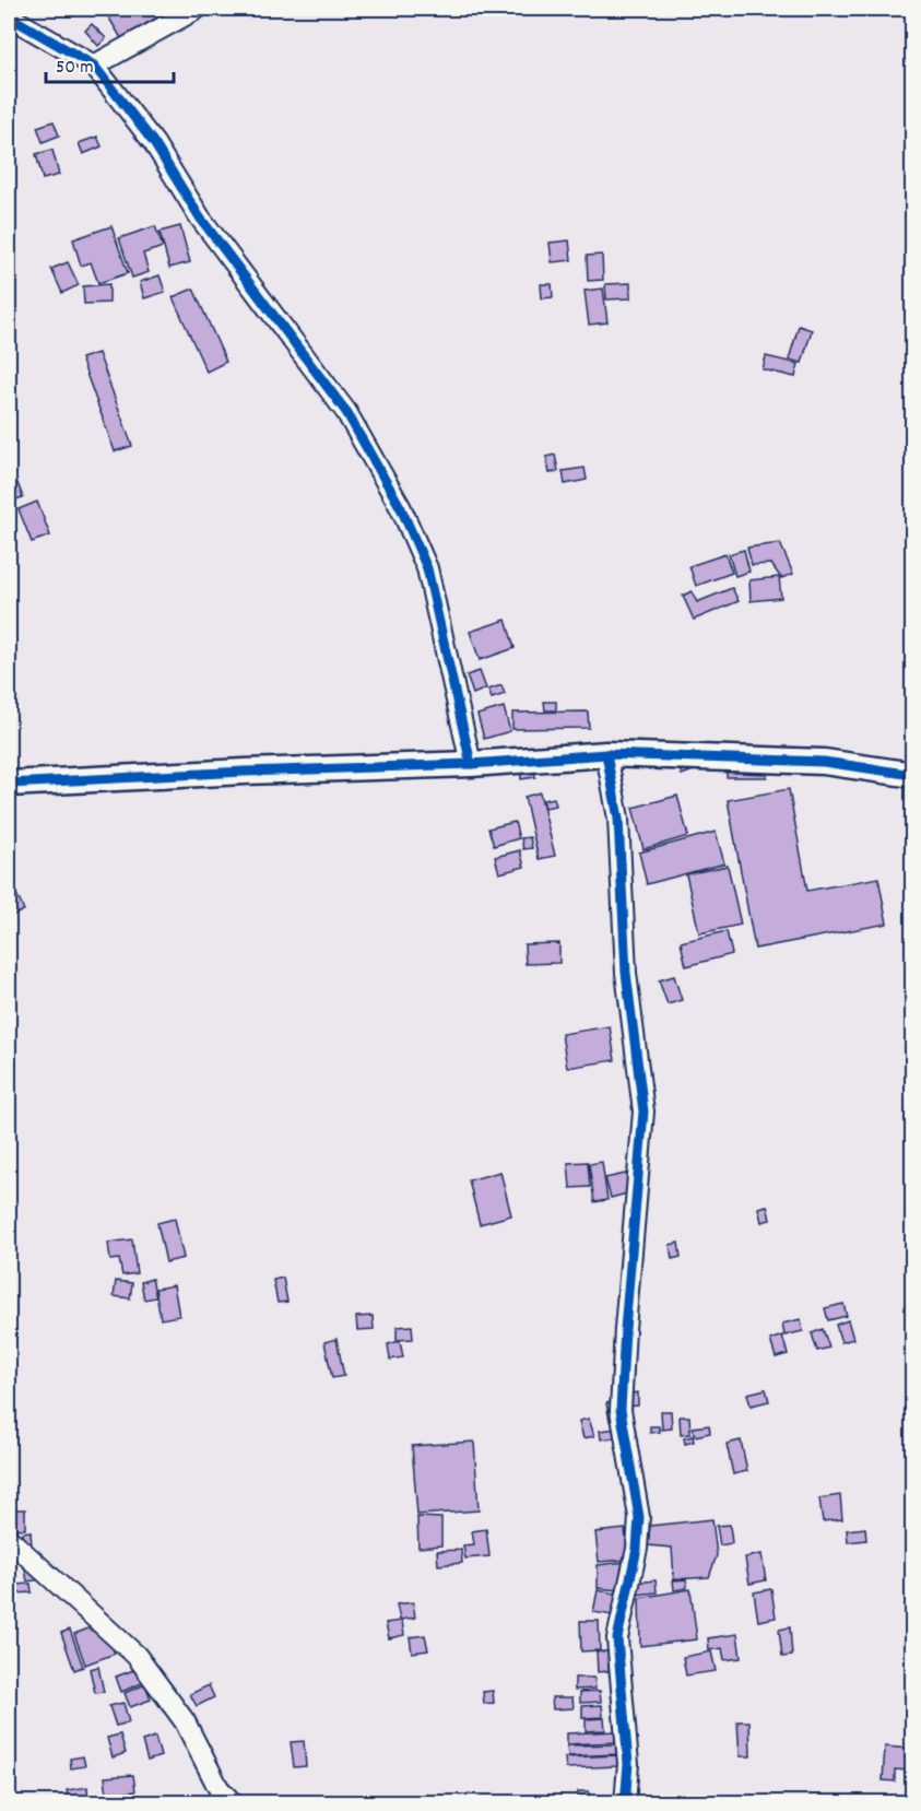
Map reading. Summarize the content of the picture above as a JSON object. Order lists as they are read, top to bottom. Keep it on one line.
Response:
{"scale_bar":"50 m"}
